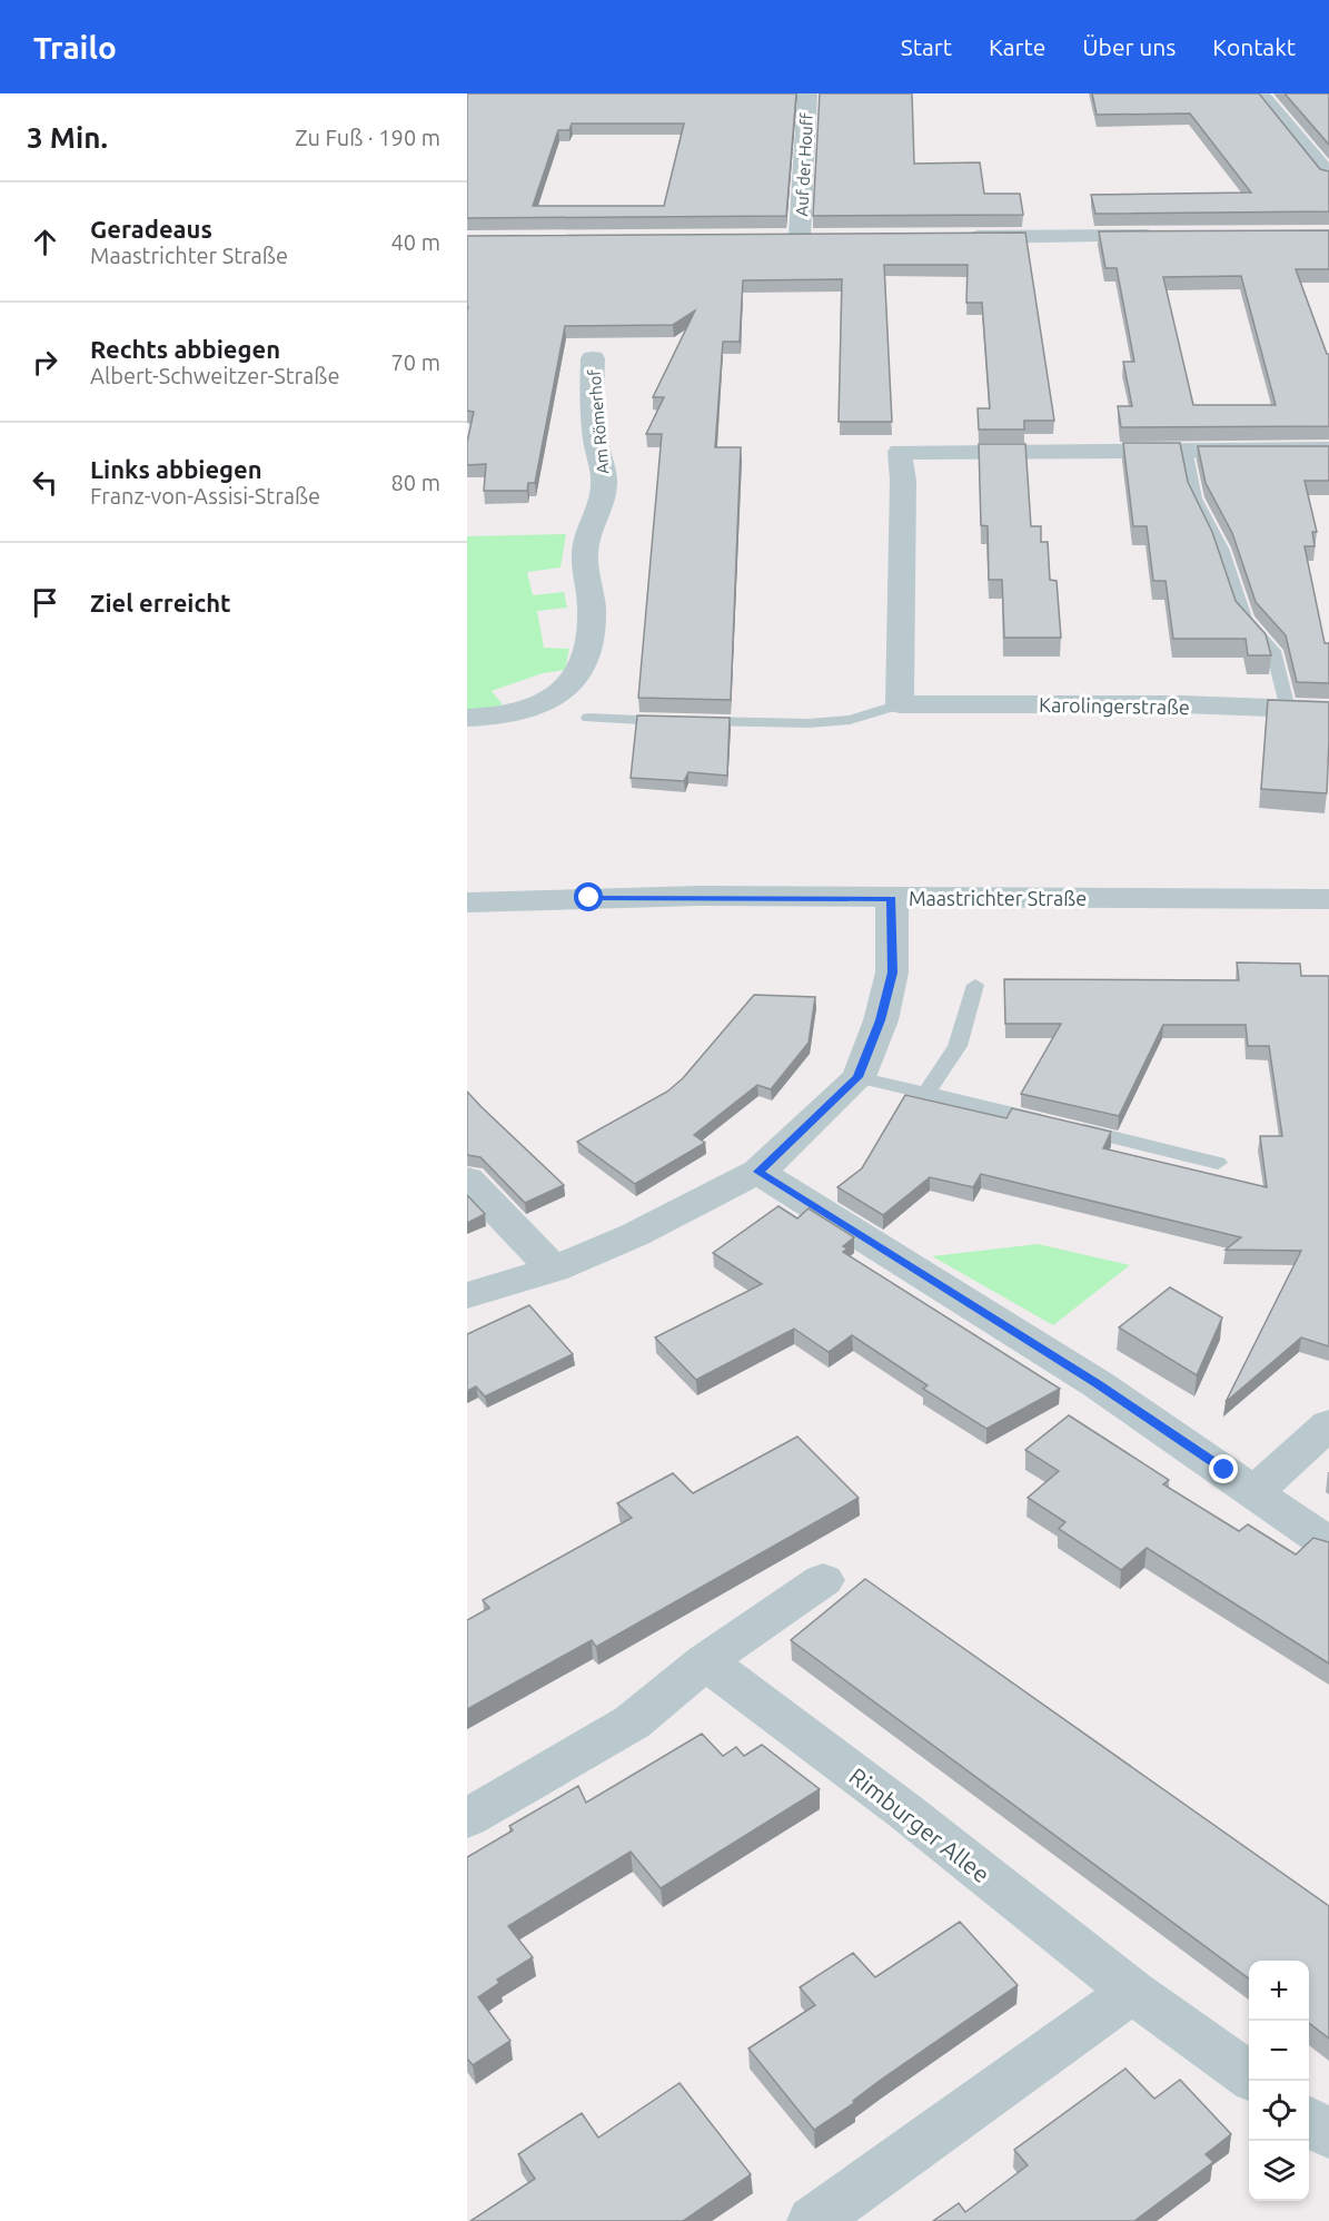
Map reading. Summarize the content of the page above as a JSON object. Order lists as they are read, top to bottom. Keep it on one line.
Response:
{"streets":{"street":["Auf der Houff","Am Römerhof","Karolingerstraße","Maastrichter Straße","Rimburger Allee"]},"page":{"header":"Trailo","nav":["Start","Karte","Über uns","Kontakt"],"heading":["3 Min.","Zu Fuß · 190 m"],"list":[["Geradeaus","Maastrichter Straße","40 m"],["Rechts abbiegen","Albert-Schweitzer-Straße","70 m"],["Links abbiegen","Franz-von-Assisi-Straße","80 m"],"Ziel erreicht"],"map_buttons":["+","−"]}}
